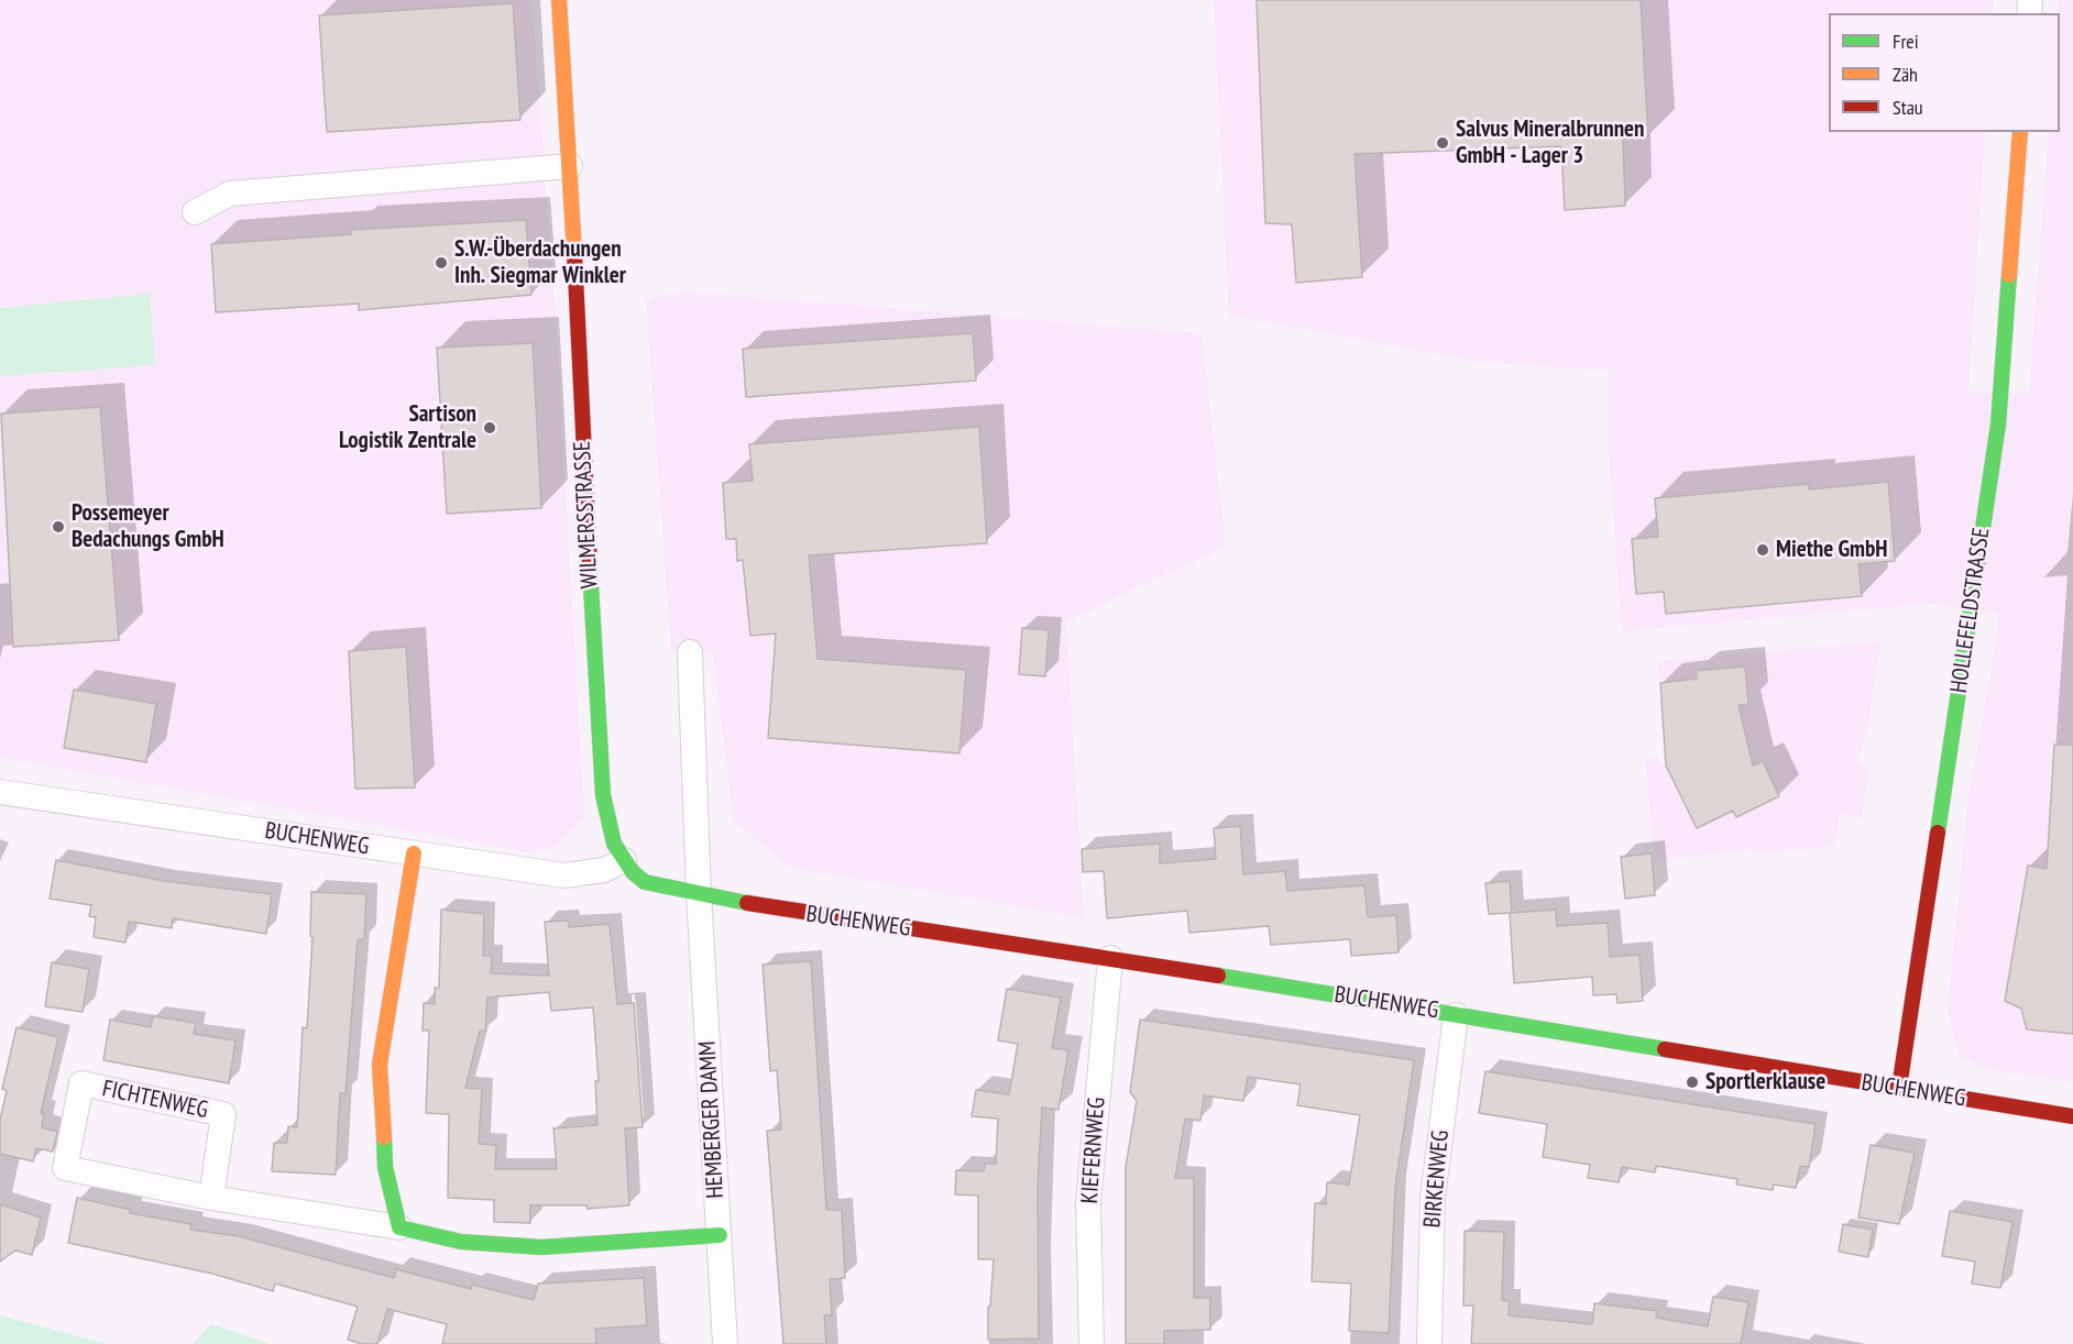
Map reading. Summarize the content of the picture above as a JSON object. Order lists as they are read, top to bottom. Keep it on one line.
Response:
{"streets":{"street":["WILMERSSTRASSE","HOLLEFELDSTRASSE","BUCHENWEG","FICHTENWEG","HEMBERGER DAMM","KIEFERNWEG","BIRKENWEG"]},"crossings":[["WILMERSSTRASSE","BUCHENWEG"],["HOLLEFELDSTRASSE","BUCHENWEG"],["BUCHENWEG","HEMBERGER DAMM"],["BUCHENWEG","KIEFERNWEG"],["BUCHENWEG","BIRKENWEG"],["FICHTENWEG","HEMBERGER DAMM"]],"places":["Salvus Mineralbrunnen GmbH - Lager 3","S.W.-Überdachungen Inh. Siegmar Winkler","Sartison Logistik Zentrale","Possemeyer Bedachungs GmbH","Miethe GmbH","Sportlerklause"],"legend":["Frei","Zäh","Stau"]}
